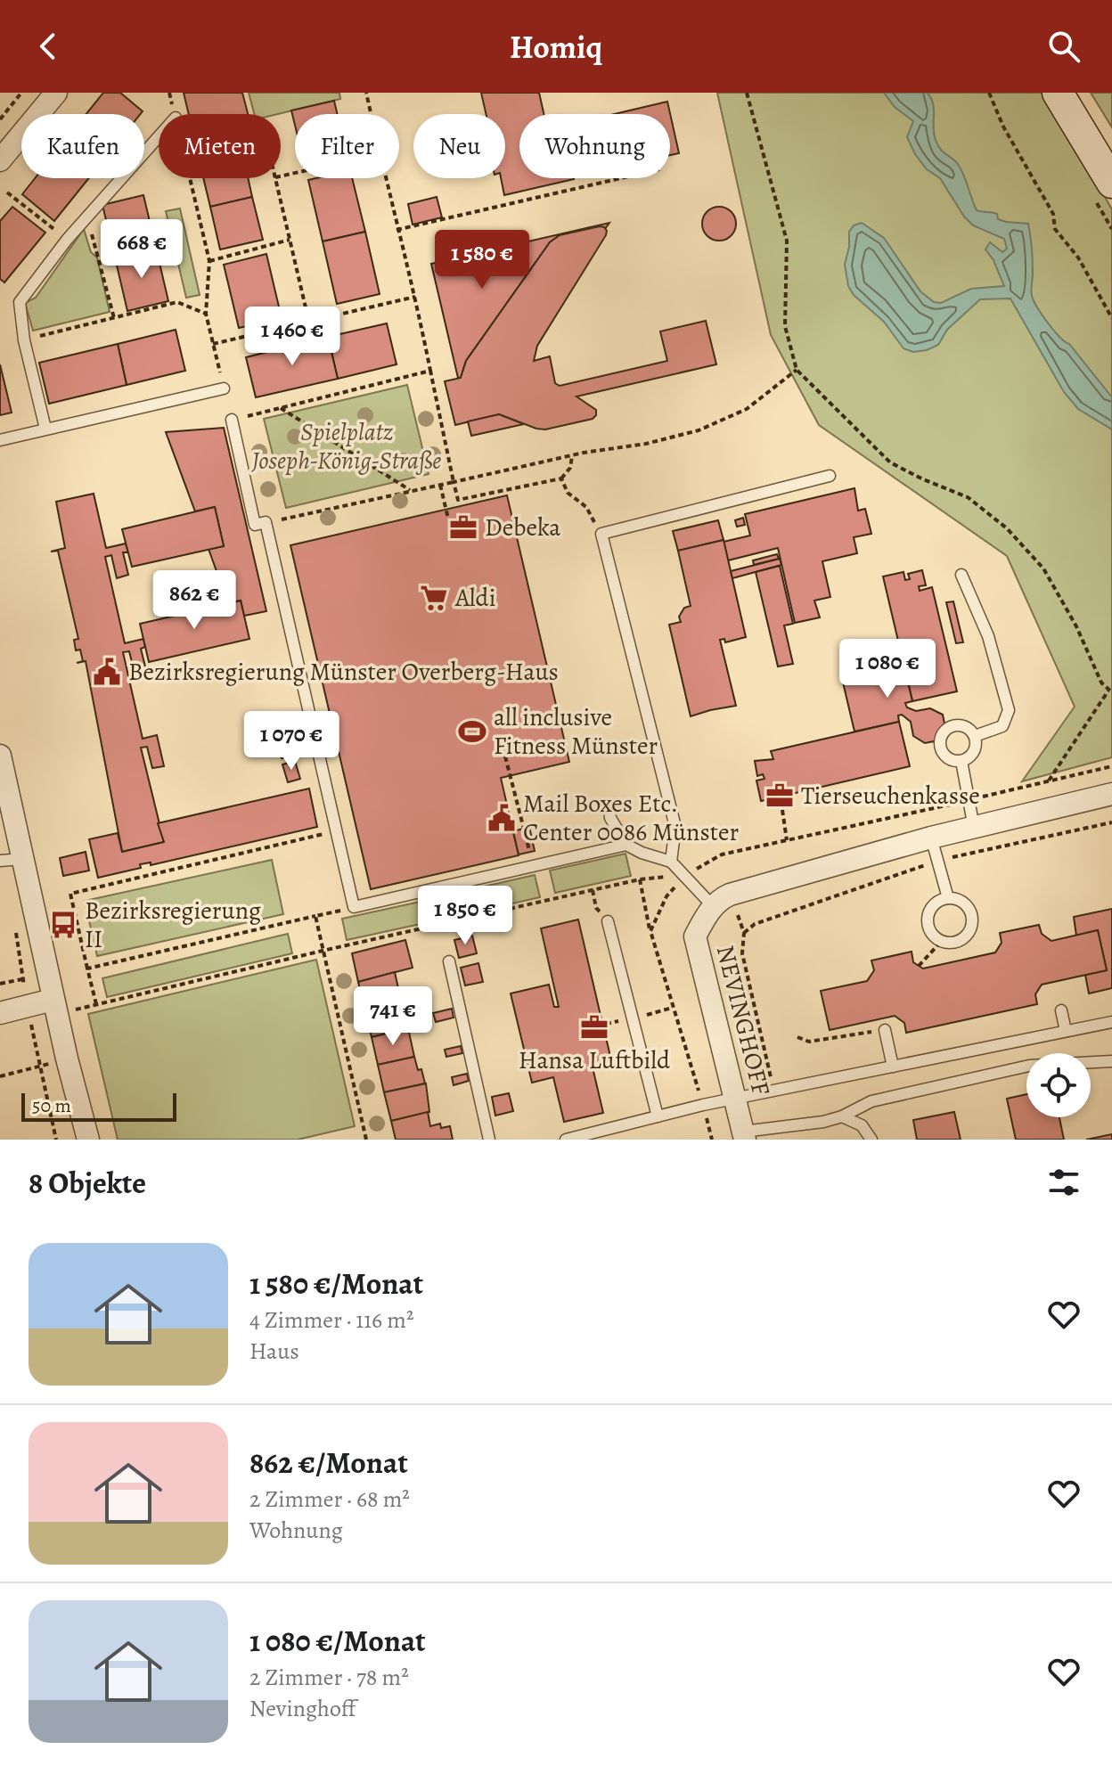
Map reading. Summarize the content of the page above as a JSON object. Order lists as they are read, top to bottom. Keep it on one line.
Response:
{"streets":{"street":["NEVINGHOFF"]},"parks":["Spielplatz Joseph-König-Straße"],"places":{"office":["Debeka","Tierseuchenkasse","Hansa Luftbild"],"supermarket":["Aldi"],"public building":["Bezirksregierung Münster Overberg-Haus","Mail Boxes Etc. Center 0086 Münster"],"sports":["all inclusive Fitness Münster"],"bus stop":["Bezirksregierung II"]},"scale_bar":"50 m","page":{"header":"Homiq","chip":["Kaufen","Mieten","Filter","Neu","Wohnung"],"price":["668 €","1 580 €","1 460 €","862 €","1 080 €","1 070 €","1 850 €","741 €"],"scale":"50 m","heading":"8 Objekte","list":[{"name":"1 580 €/Monat","note":"4 Zimmer · 116 m² · Haus"},{"name":"862 €/Monat","note":"2 Zimmer · 68 m² · Wohnung"},{"name":"1 080 €/Monat","note":"2 Zimmer · 78 m² · Nevinghoff"}]}}
